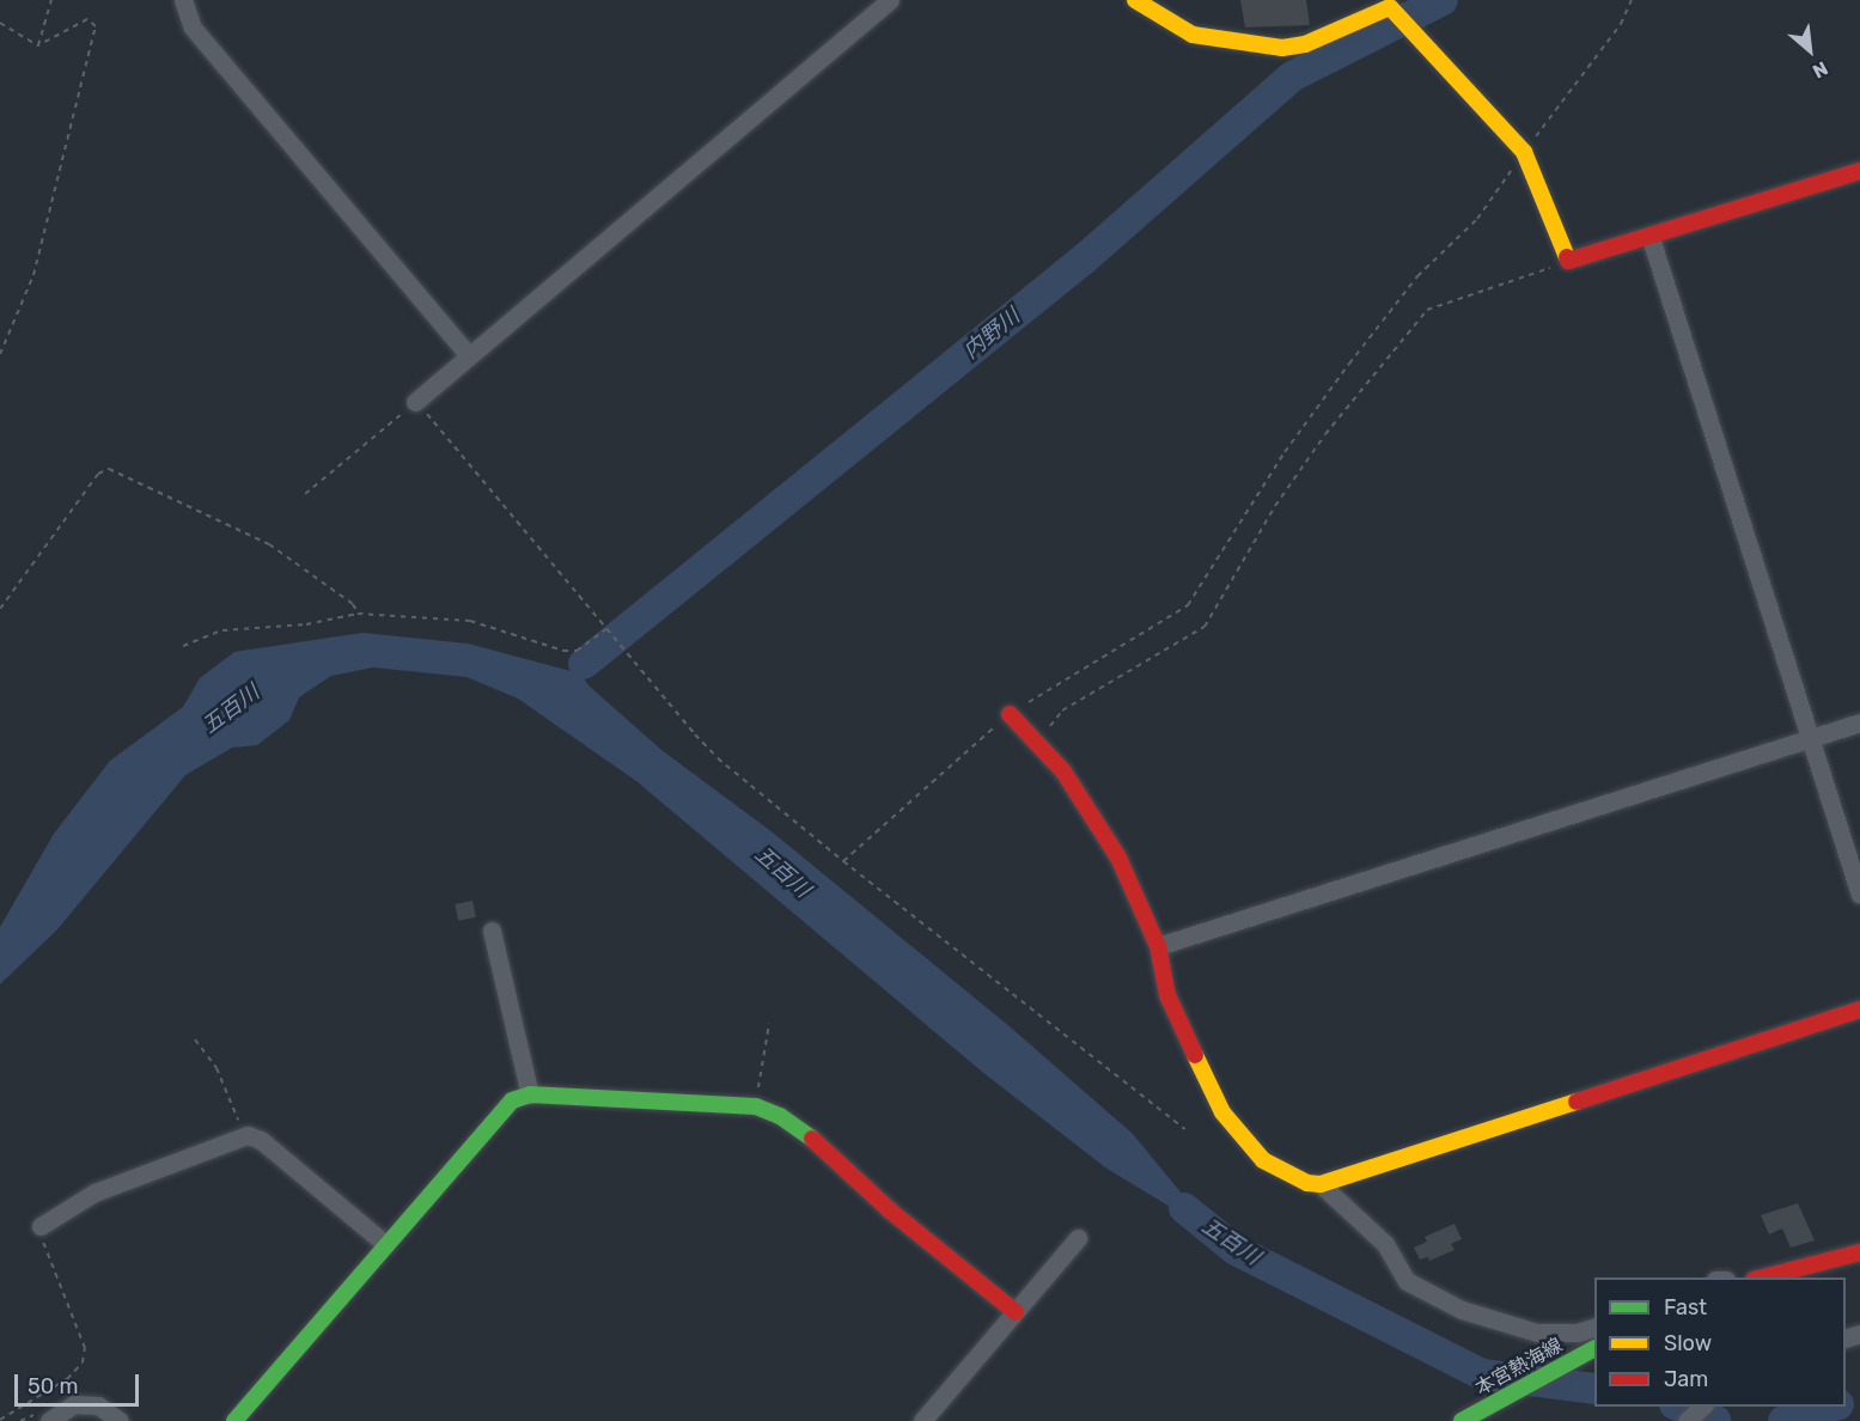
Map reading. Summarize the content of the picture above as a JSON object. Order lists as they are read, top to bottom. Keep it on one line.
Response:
{"streets":{"street":["本宮熱海線"]},"water":["内野川","五百川"],"legend":["Fast","Slow","Jam"],"scale_bar":"50 m","north":"bottom right"}
